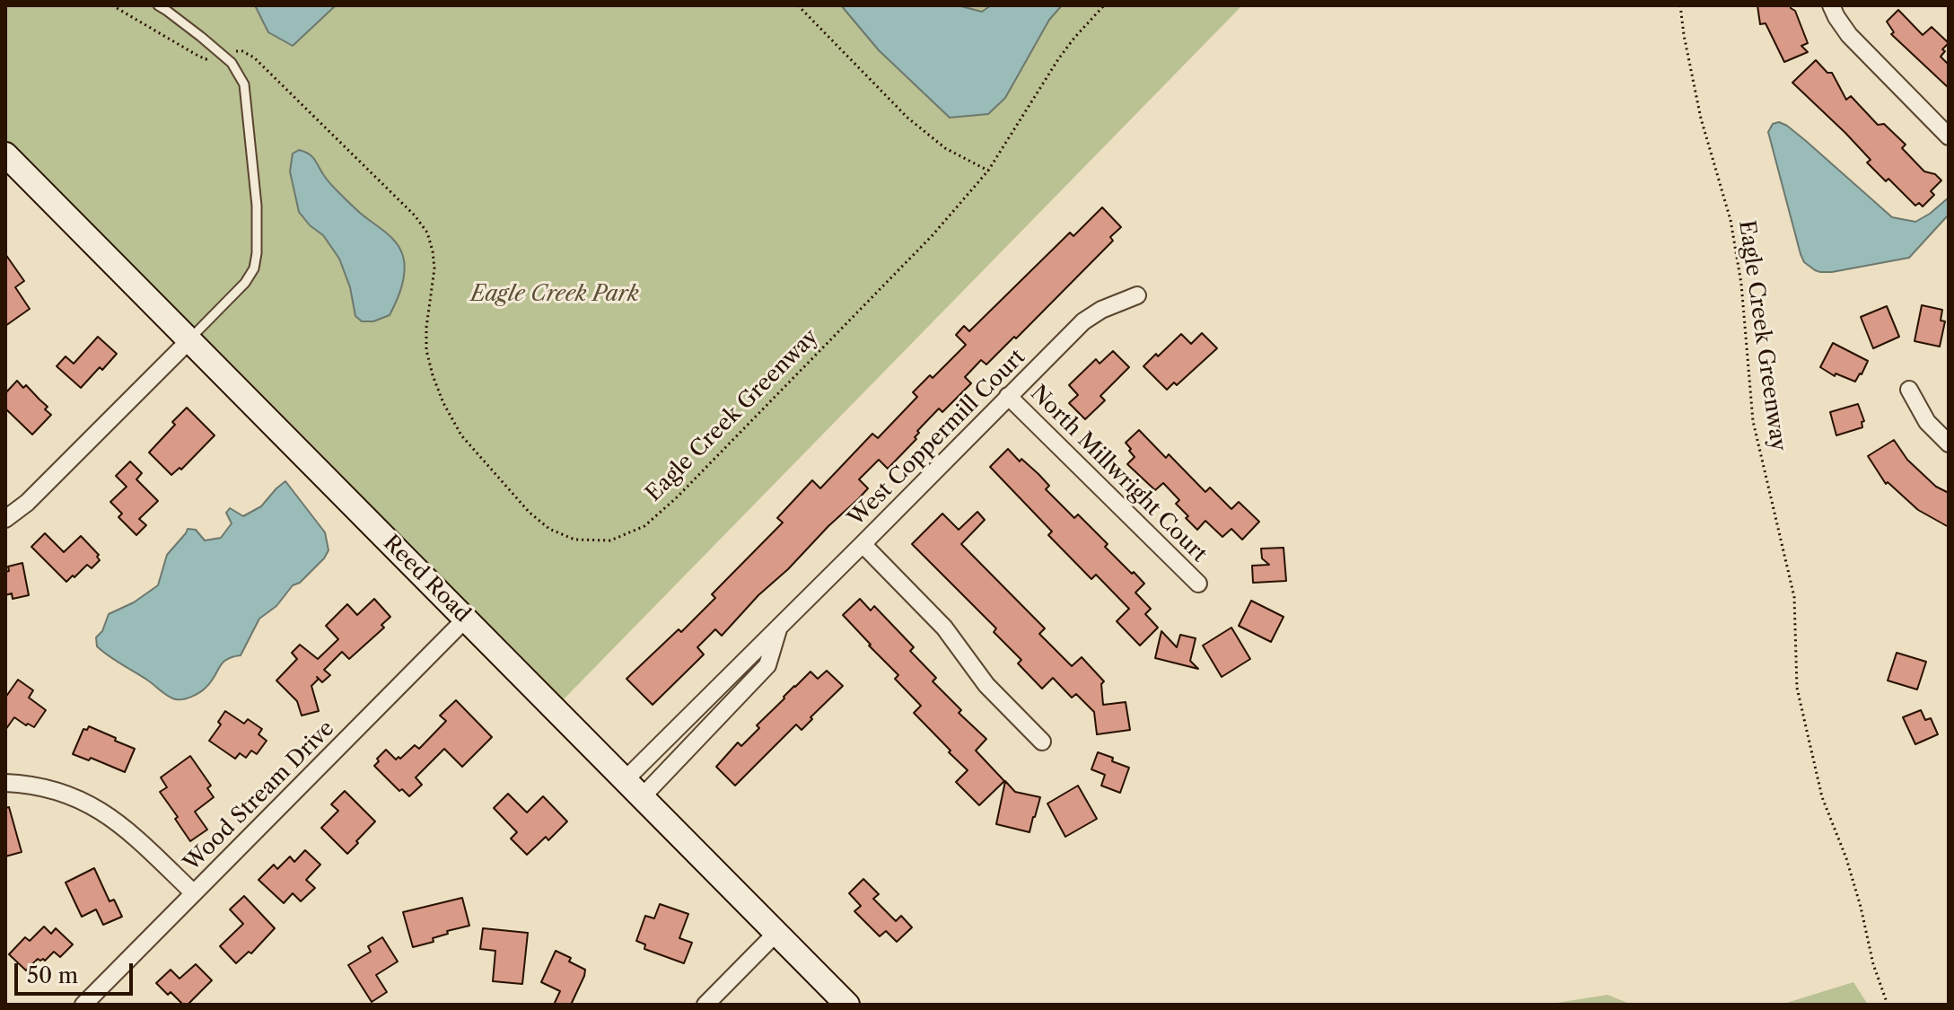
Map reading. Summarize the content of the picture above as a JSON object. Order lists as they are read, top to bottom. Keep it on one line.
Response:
{"streets":{"main road":["Reed Road"],"street":["West Coppermill Court","North Millwright Court","Wood Stream Drive"],"path":["Eagle Creek Greenway"]},"crossings":[["West Coppermill Court","North Millwright Court"],["West Coppermill Court","Reed Road"],["Reed Road","Wood Stream Drive"]],"parks":["Eagle Creek Park"],"scale_bar":"50 m"}
